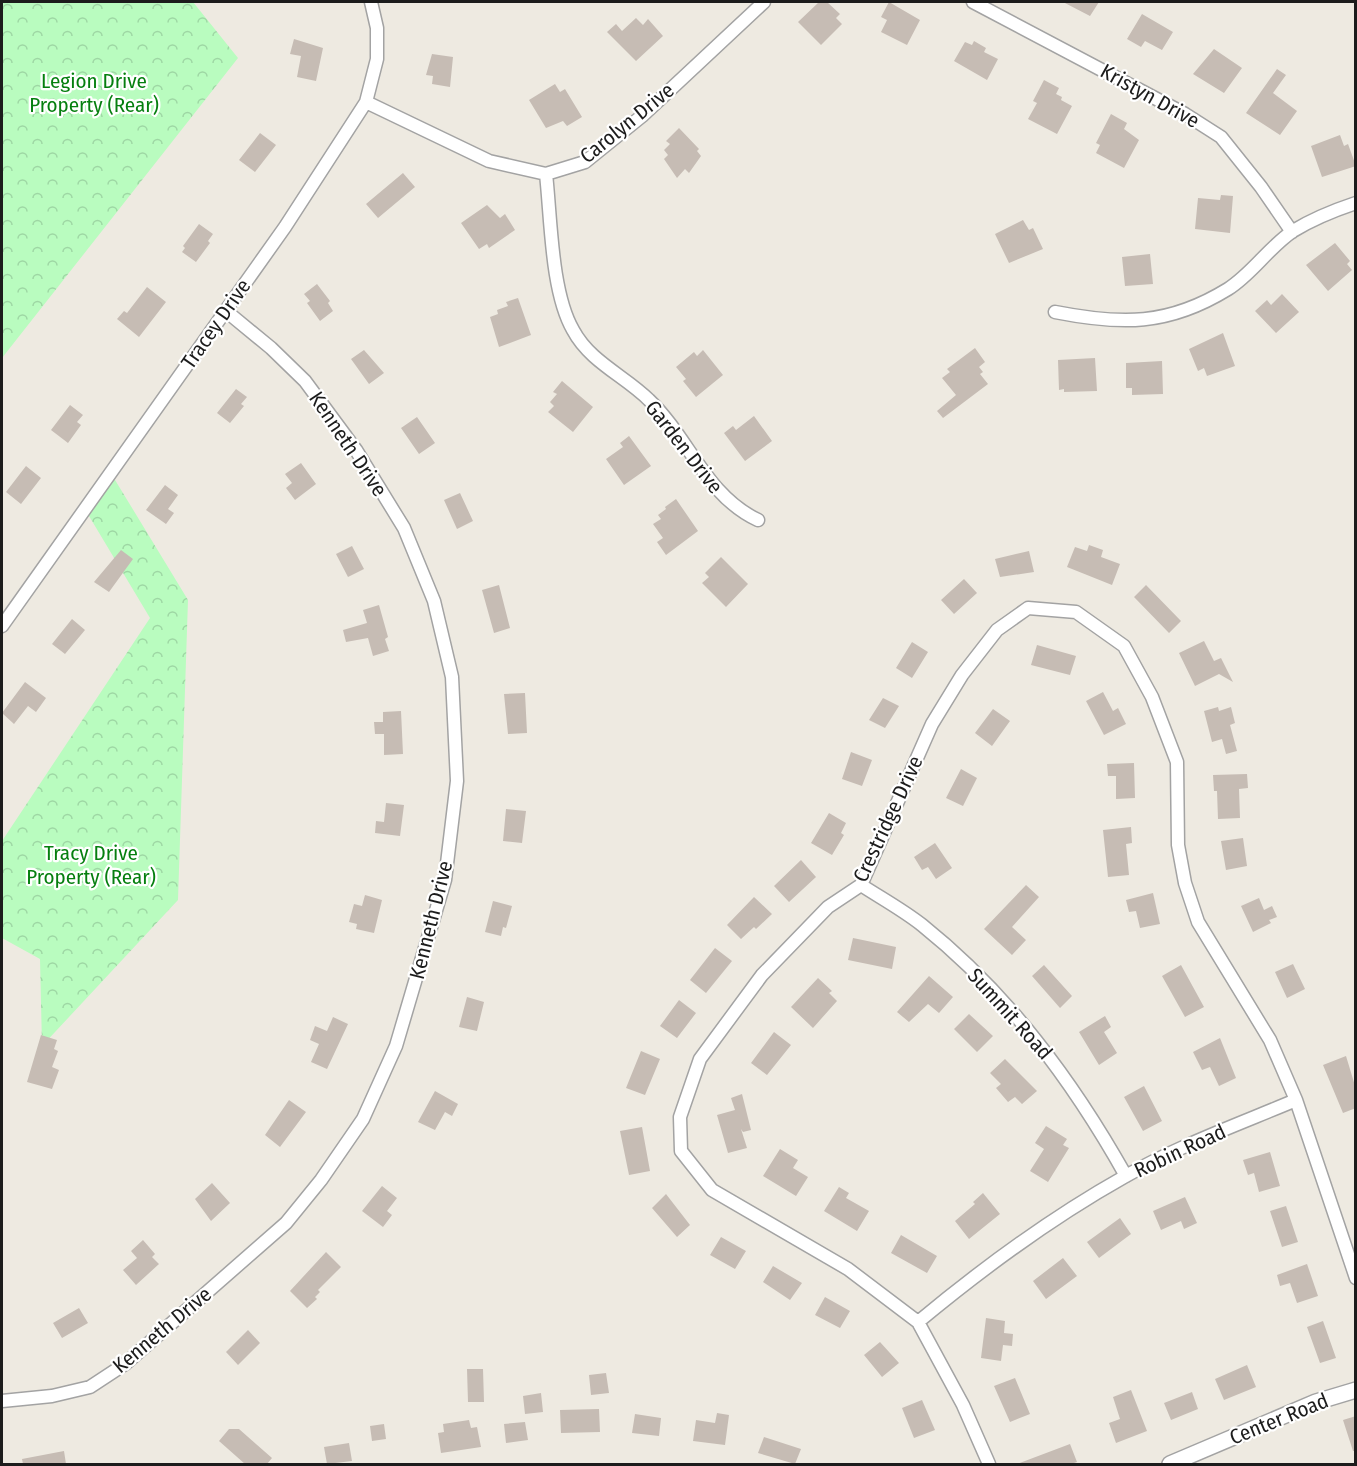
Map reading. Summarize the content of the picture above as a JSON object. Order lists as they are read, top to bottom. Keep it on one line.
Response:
{"streets":{"street":["Kristyn Drive","Carolyn Drive","Tracey Drive","Kenneth Drive","Garden Drive","Crestridge Drive","Summit Road","Robin Road","Center Road"]},"crossings":[["Carolyn Drive","Tracey Drive"],["Carolyn Drive","Garden Drive"],["Tracey Drive","Kenneth Drive"],["Crestridge Drive","Summit Road"],["Crestridge Drive","Robin Road"],["Summit Road","Robin Road"]],"parks":["Legion Drive Property (Rear)","Tracy Drive Property (Rear)"]}
